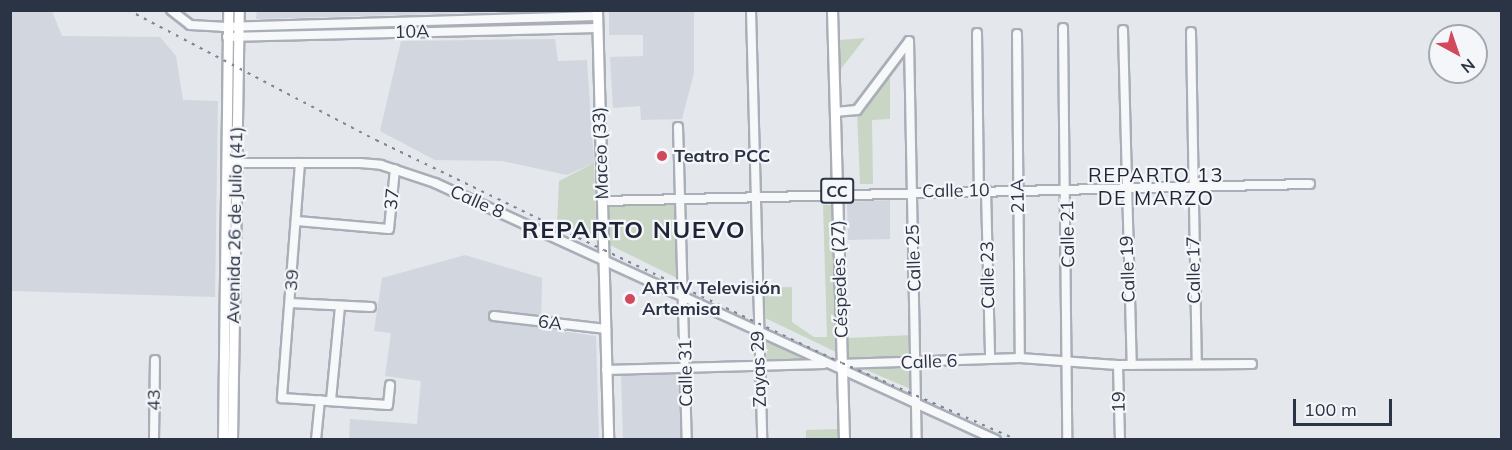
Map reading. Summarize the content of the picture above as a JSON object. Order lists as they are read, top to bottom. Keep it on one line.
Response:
{"streets":{"main road":["Maceo (33)","CC","Avenida 26 de Julio (41)","Céspedes (27)"],"street":["10A","Calle 10","21A","37","Calle 8","Calle 21","Calle 25","Calle 19","Calle 17","Calle 23","39","6A","Calle 6","Zayas 29","Calle 31","43","19"]},"crossings":[["10A","Maceo (33)"],["10A","Avenida 26 de Julio (41)"],["Maceo (33)","Calle 10"],["Maceo (33)","Calle 8"],["Maceo (33)","6A"],["Calle 10","21A"],["Calle 10","Calle 21"],["Calle 10","Calle 25"],["Calle 10","Calle 19"],["Calle 10","Calle 17"],["Calle 10","Calle 23"],["Calle 10","Céspedes (27)"],["Calle 10","Zayas 29"],["Calle 10","Calle 31"],["21A","Calle 6"],["37","Calle 8"],["37","39"],["Calle 8","Avenida 26 de Julio (41)"],["Calle 8","Calle 25"],["Calle 8","Céspedes (27)"],["Calle 8","39"],["Calle 8","Calle 6"],["Calle 8","Zayas 29"],["Calle 8","Calle 31"],["Calle 21","Calle 6"],["Calle 25","Céspedes (27)"],["Calle 25","Calle 6"],["Calle 19","Calle 6"],["Calle 17","Calle 6"],["Calle 23","Calle 6"],["Céspedes (27)","Calle 6"],["Calle 6","19"]],"districts":["REPARTO 13 DE MARZO","REPARTO NUEVO"],"places":["Teatro PCC","ARTV Televisión Artemisa"],"scale_bar":"100 m","north":"bottom right"}
